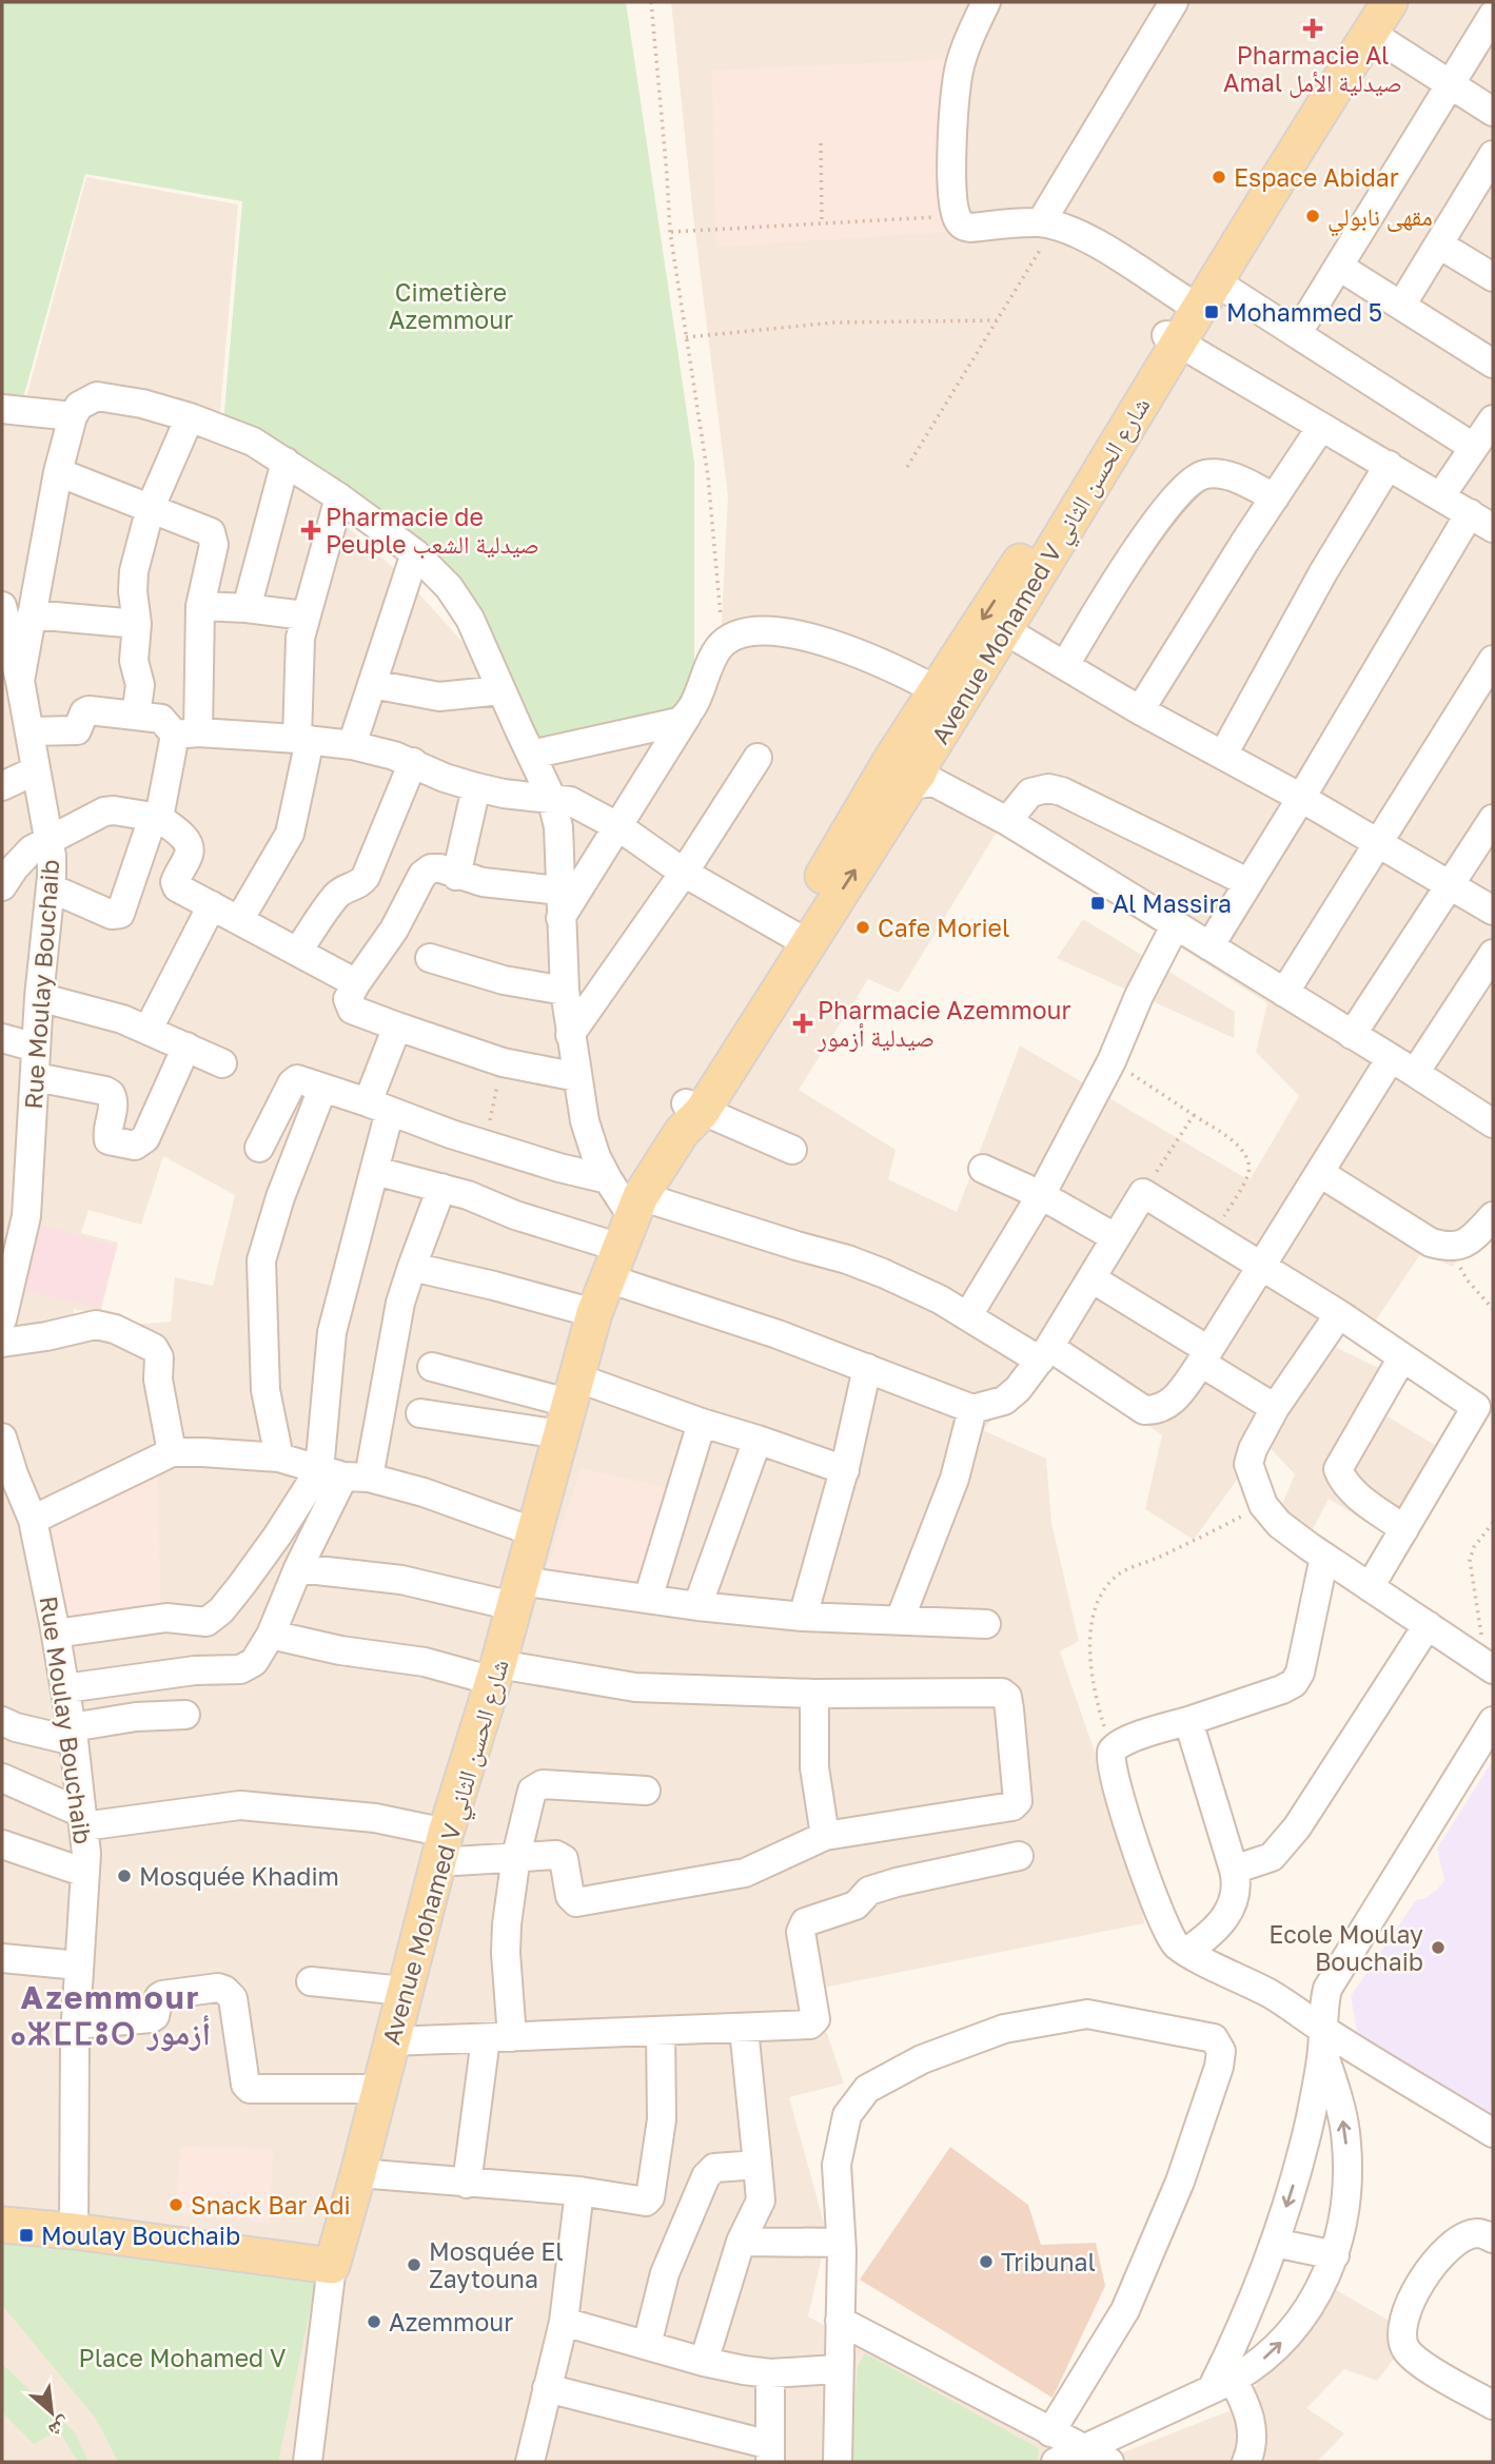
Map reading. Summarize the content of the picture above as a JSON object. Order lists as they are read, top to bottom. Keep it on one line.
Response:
{"streets":{"main road":["Avenue Mohamed V شارع الحسن الثاني"],"street":["Rue Moulay Bouchaib"]},"districts":["Azemmour ⴰⵣⵎⵎⵓⵔ أزمور"],"parks":["Cimetière Azemmour","Place Mohamed V"],"places":{"health":["Pharmacie Al Amal صيدلية الأمل","Pharmacie de Peuple صيدلية الشعب","Pharmacie Azemmour صيدلية أزمور"],"other":["Espace Abidar","مقهى نابولي","Cafe Moriel","Mosquée Khadim","Ecole Moulay Bouchaib","Snack Bar Adi","Tribunal","Mosquée El Zaytouna","Azemmour"],"transit":["Mohammed 5","Al Massira","Moulay Bouchaib"]},"north":"bottom right"}
